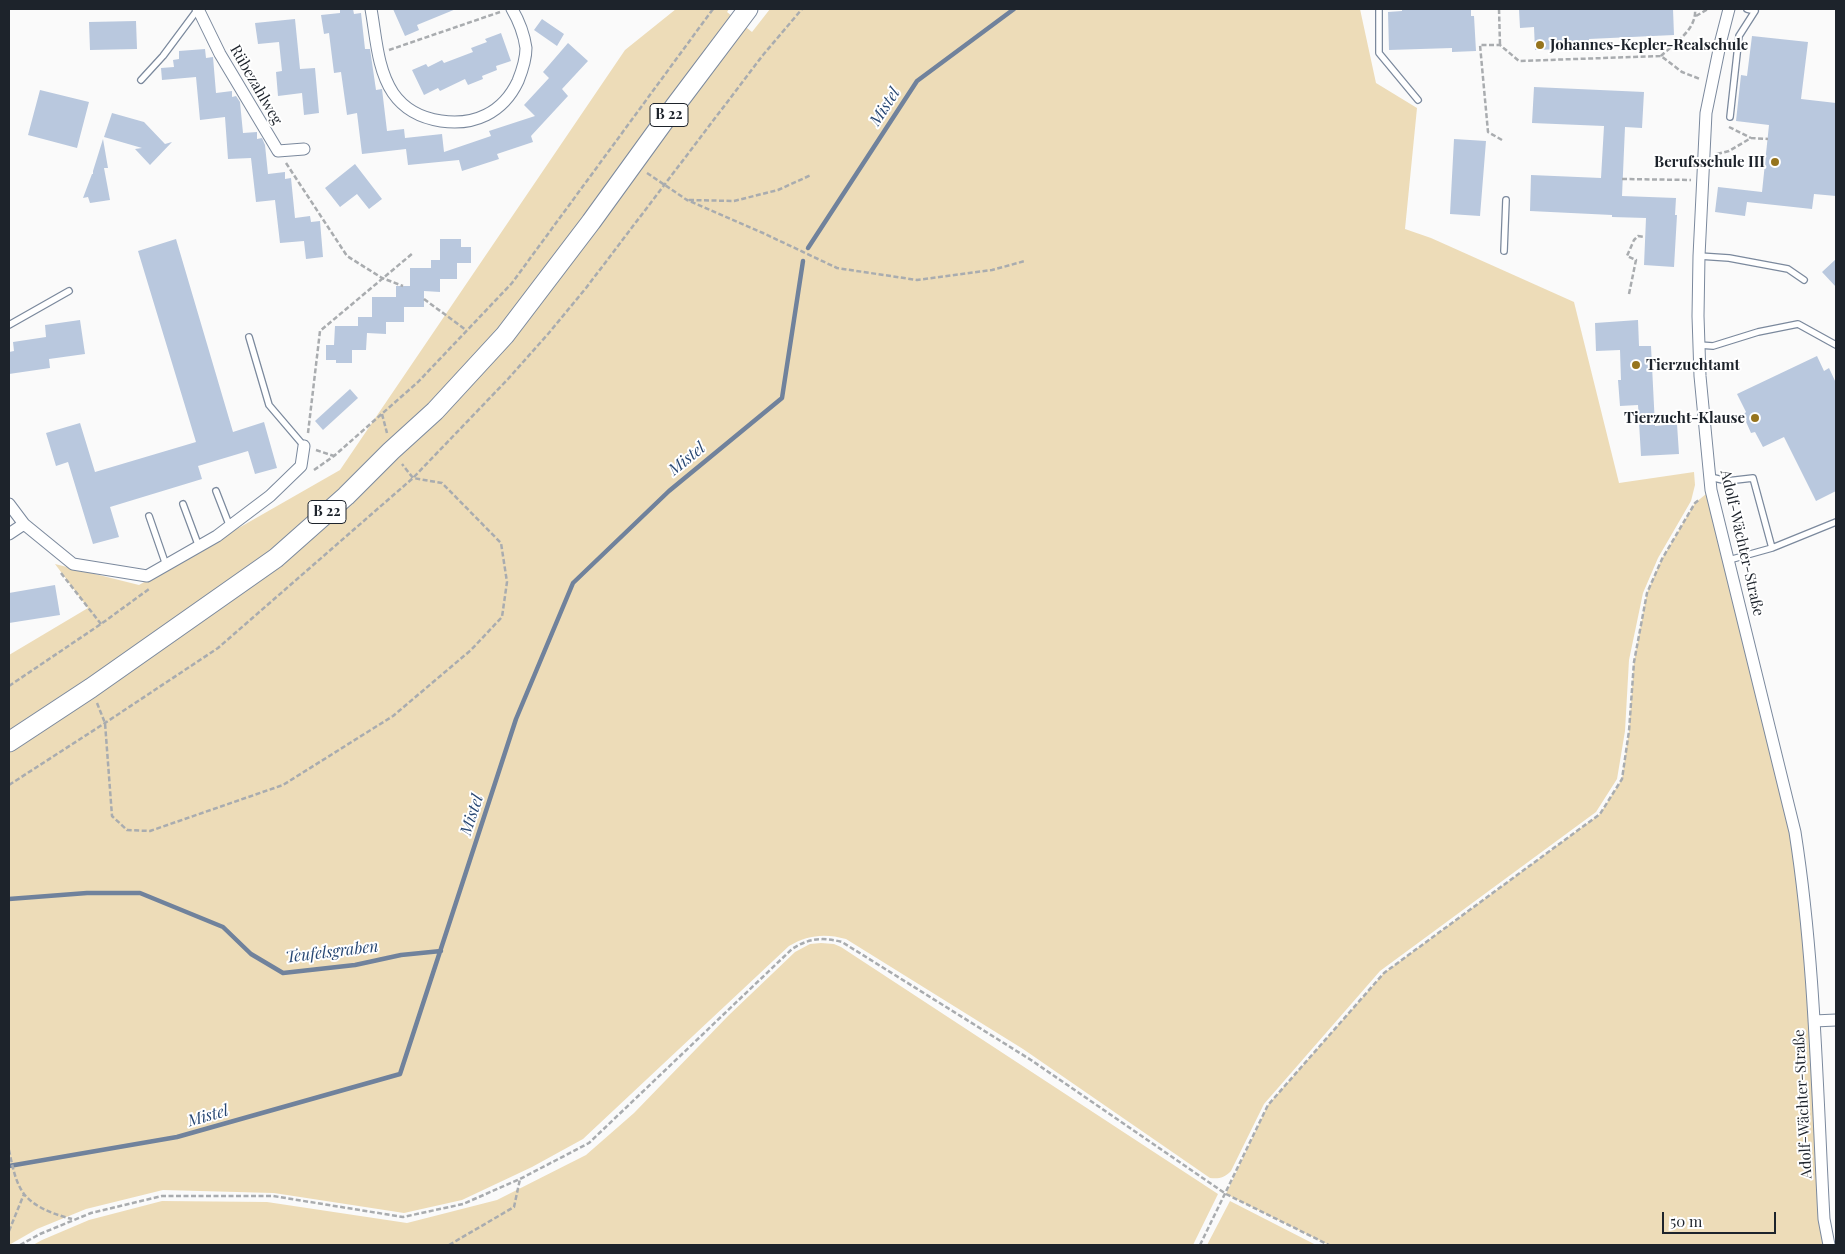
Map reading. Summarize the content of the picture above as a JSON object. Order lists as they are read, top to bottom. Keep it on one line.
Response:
{"streets":{"main road":["B 22"],"street":["Rübezahlweg","Adolf-Wächter-Straße"]},"water":["Mistel","Teufelsgraben"],"places":["Johannes-Kepler-Realschule","Berufsschule III","Tierzuchtamt","Tierzucht-Klause"],"scale_bar":"50 m"}
